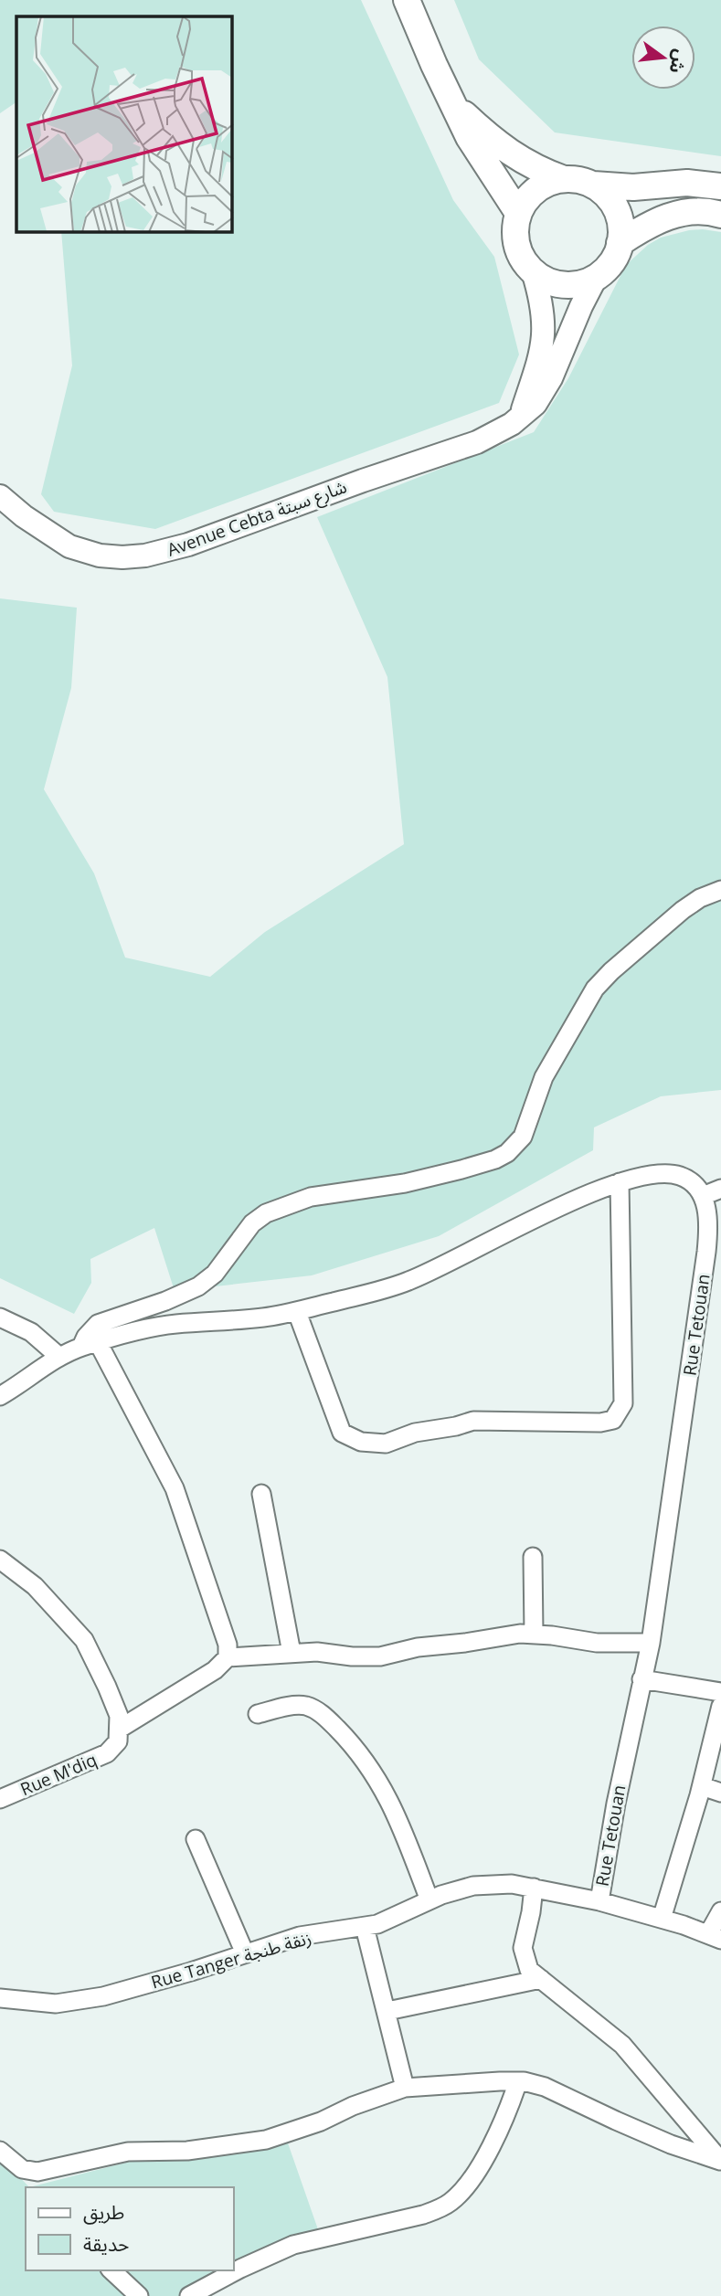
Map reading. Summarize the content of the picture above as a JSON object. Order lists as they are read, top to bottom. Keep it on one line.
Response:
{"streets":{"street":["Avenue Cebta شارع سبتة","Rue Tetouan","Rue M'diq","Rue Tanger زنقة طنجة"]},"crossings":[["Rue Tetouan","Rue Tanger زنقة طنجة"]],"legend":["طريق","حديقة"],"north":"right"}
